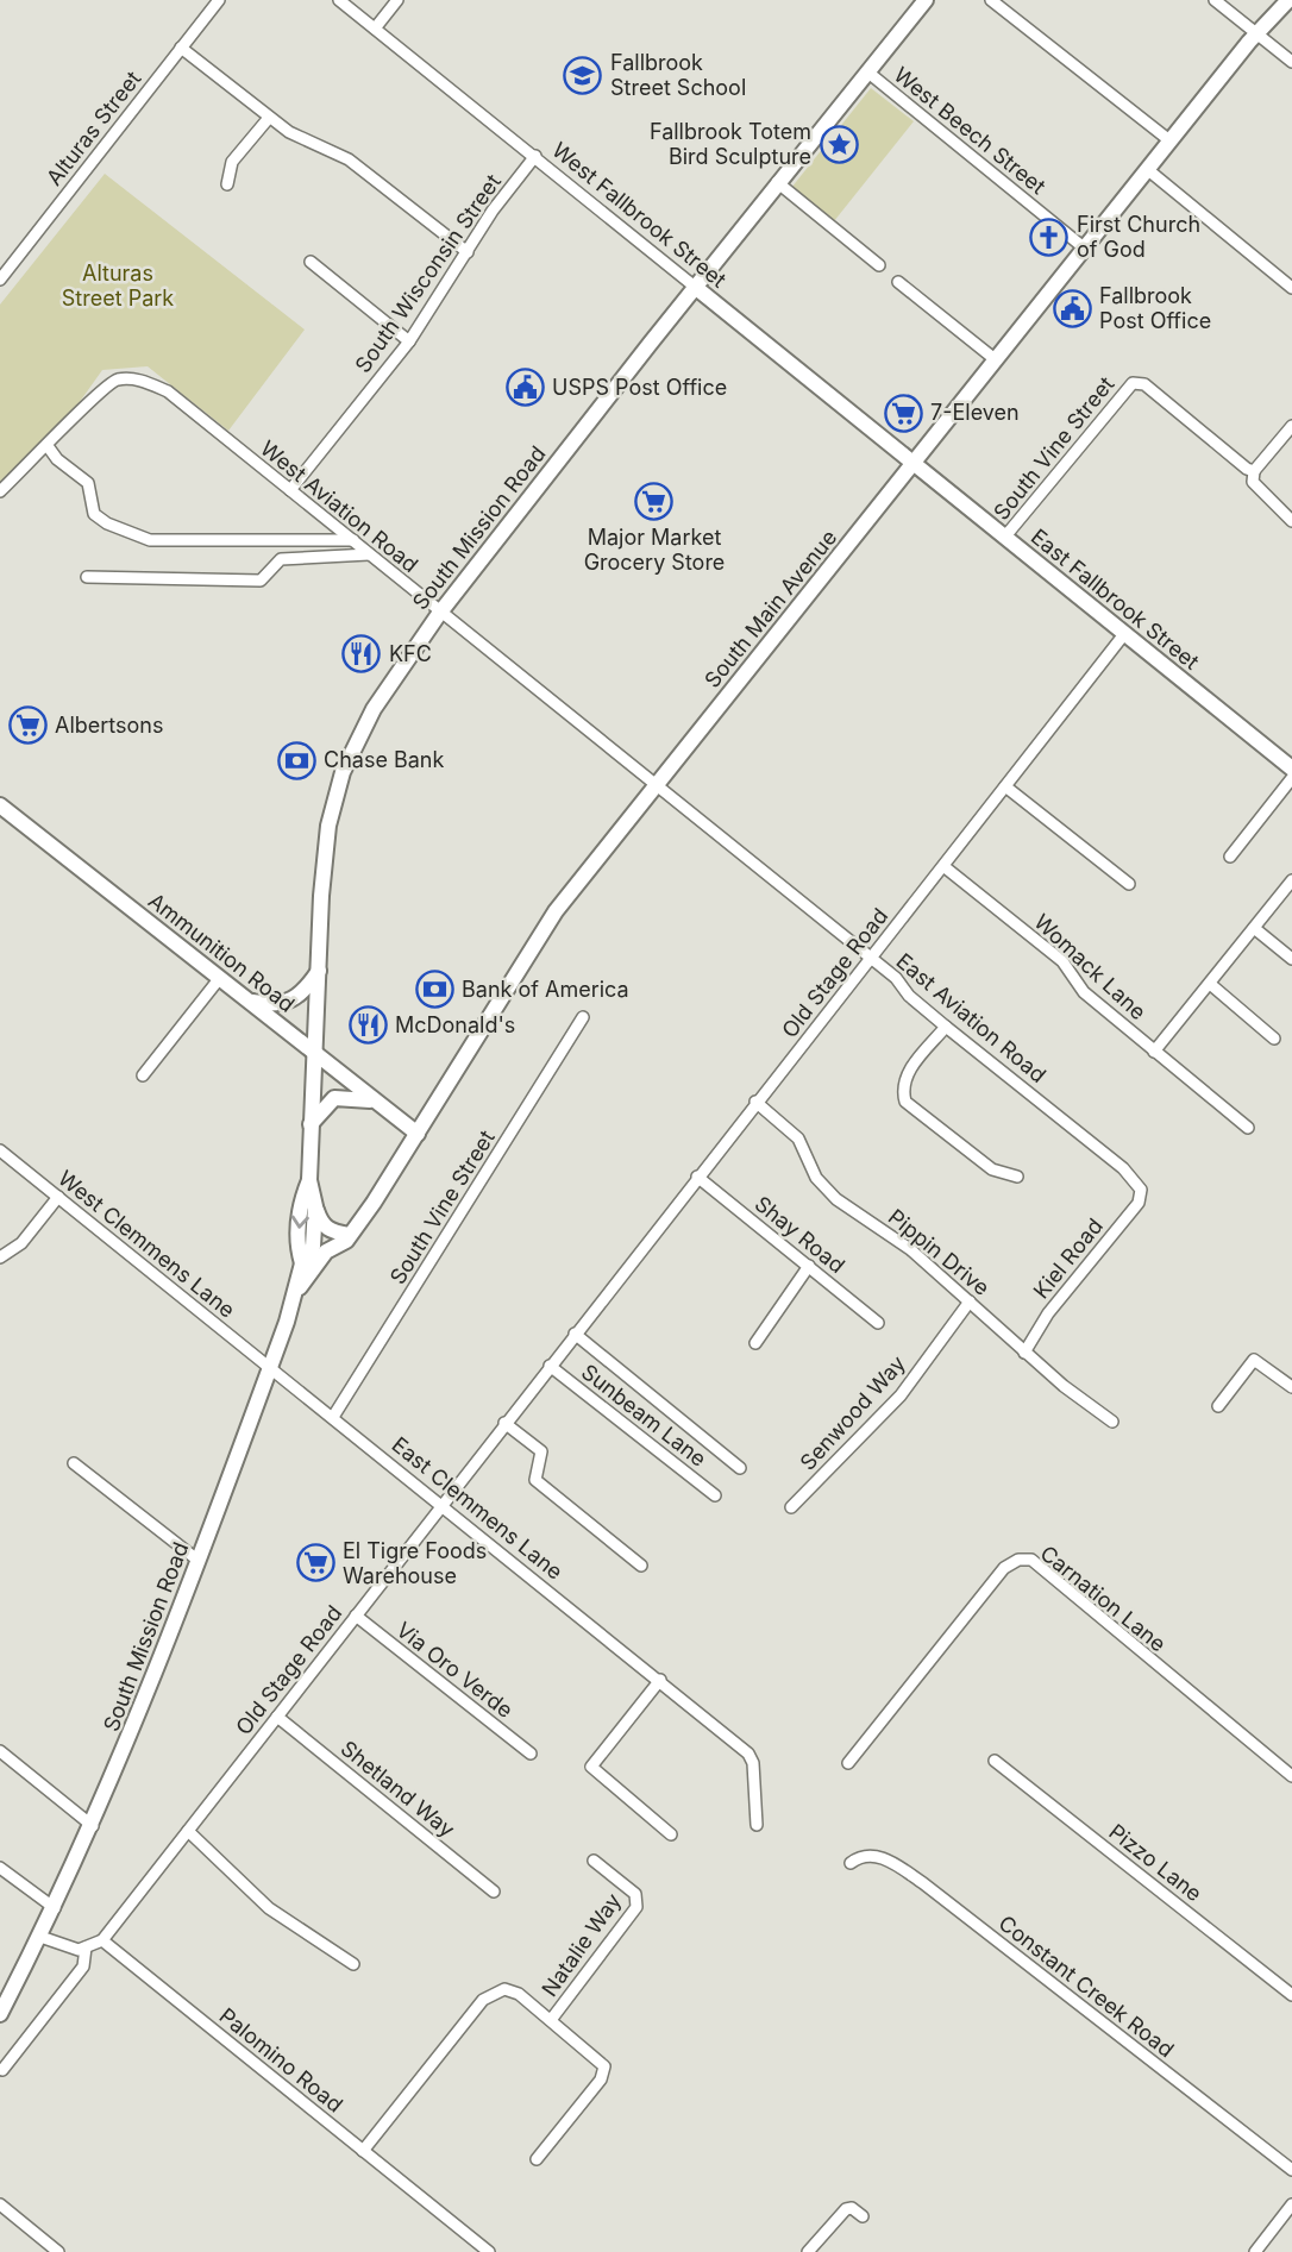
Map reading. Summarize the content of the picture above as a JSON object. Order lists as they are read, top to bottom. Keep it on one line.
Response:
{"streets":{"main road":["West Fallbrook Street","South Mission Road","East Fallbrook Street","South Main Avenue","Ammunition Road"],"street":["Alturas Street","West Beech Street","South Wisconsin Street","South Vine Street","West Aviation Road","Womack Lane","Old Stage Road","East Aviation Road","Shay Road","West Clemmens Lane","Pippin Drive","Kiel Road","Senwood Way","Sunbeam Lane","East Clemmens Lane","Carnation Lane","Via Oro Verde","Shetland Way","Pizzo Lane","Natalie Way","Constant Creek Road","Palomino Road"]},"crossings":[["West Beech Street","South Mission Road"],["West Beech Street","South Main Avenue"],["West Fallbrook Street","South Wisconsin Street"],["West Fallbrook Street","South Mission Road"],["West Fallbrook Street","East Fallbrook Street"],["West Fallbrook Street","South Main Avenue"],["South Wisconsin Street","West Aviation Road"],["South Vine Street","East Fallbrook Street"],["South Vine Street","East Clemmens Lane"],["West Aviation Road","South Mission Road"],["West Aviation Road","South Main Avenue"],["West Aviation Road","East Aviation Road"],["South Mission Road","South Main Avenue"],["South Mission Road","Ammunition Road"],["South Mission Road","West Clemmens Lane"],["South Mission Road","East Clemmens Lane"],["East Fallbrook Street","South Main Avenue"],["East Fallbrook Street","Old Stage Road"],["South Main Avenue","Ammunition Road"],["South Main Avenue","East Aviation Road"],["Womack Lane","Old Stage Road"],["Old Stage Road","East Aviation Road"],["Old Stage Road","Shay Road"],["Old Stage Road","Pippin Drive"],["Old Stage Road","Sunbeam Lane"],["Old Stage Road","East Clemmens Lane"],["Old Stage Road","Via Oro Verde"],["Old Stage Road","Shetland Way"],["Old Stage Road","Palomino Road"],["East Aviation Road","Kiel Road"],["West Clemmens Lane","East Clemmens Lane"],["Pippin Drive","Kiel Road"],["Pippin Drive","Senwood Way"]],"parks":["Alturas Street Park"],"places":{"school or university":["Fallbrook Street School"],"place":["Fallbrook Totem Bird Sculpture"],"church":["First Church of God"],"public building":["Fallbrook Post Office","USPS Post Office"],"supermarket":["7-Eleven","Major Market Grocery Store","Albertsons","El Tigre Foods Warehouse"],"restaurant":["KFC","McDonald's"],"bank":["Chase Bank","Bank of America"]}}
